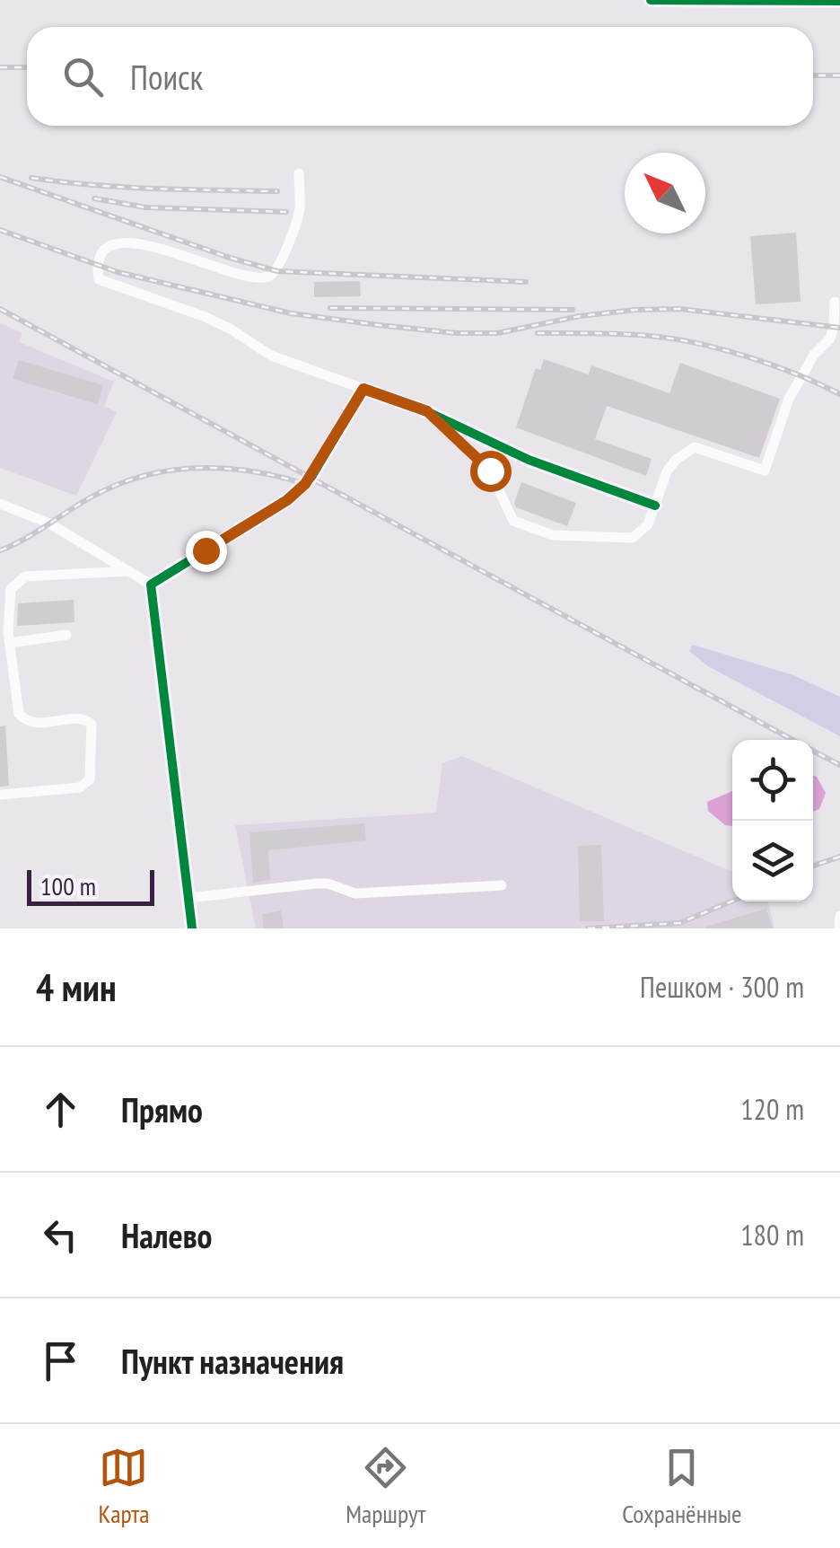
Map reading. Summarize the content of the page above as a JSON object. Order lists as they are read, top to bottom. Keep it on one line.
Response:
{"scale_bar":"100 m","north":"top left","page":{"search":"Поиск","scale":"100 m","heading":["4 мин","Пешком · 300 m"],"list":[["Прямо","120 m"],["Налево","180 m"],"Пункт назначения"],"nav":["Карта","Маршрут","Сохранённые"]}}
